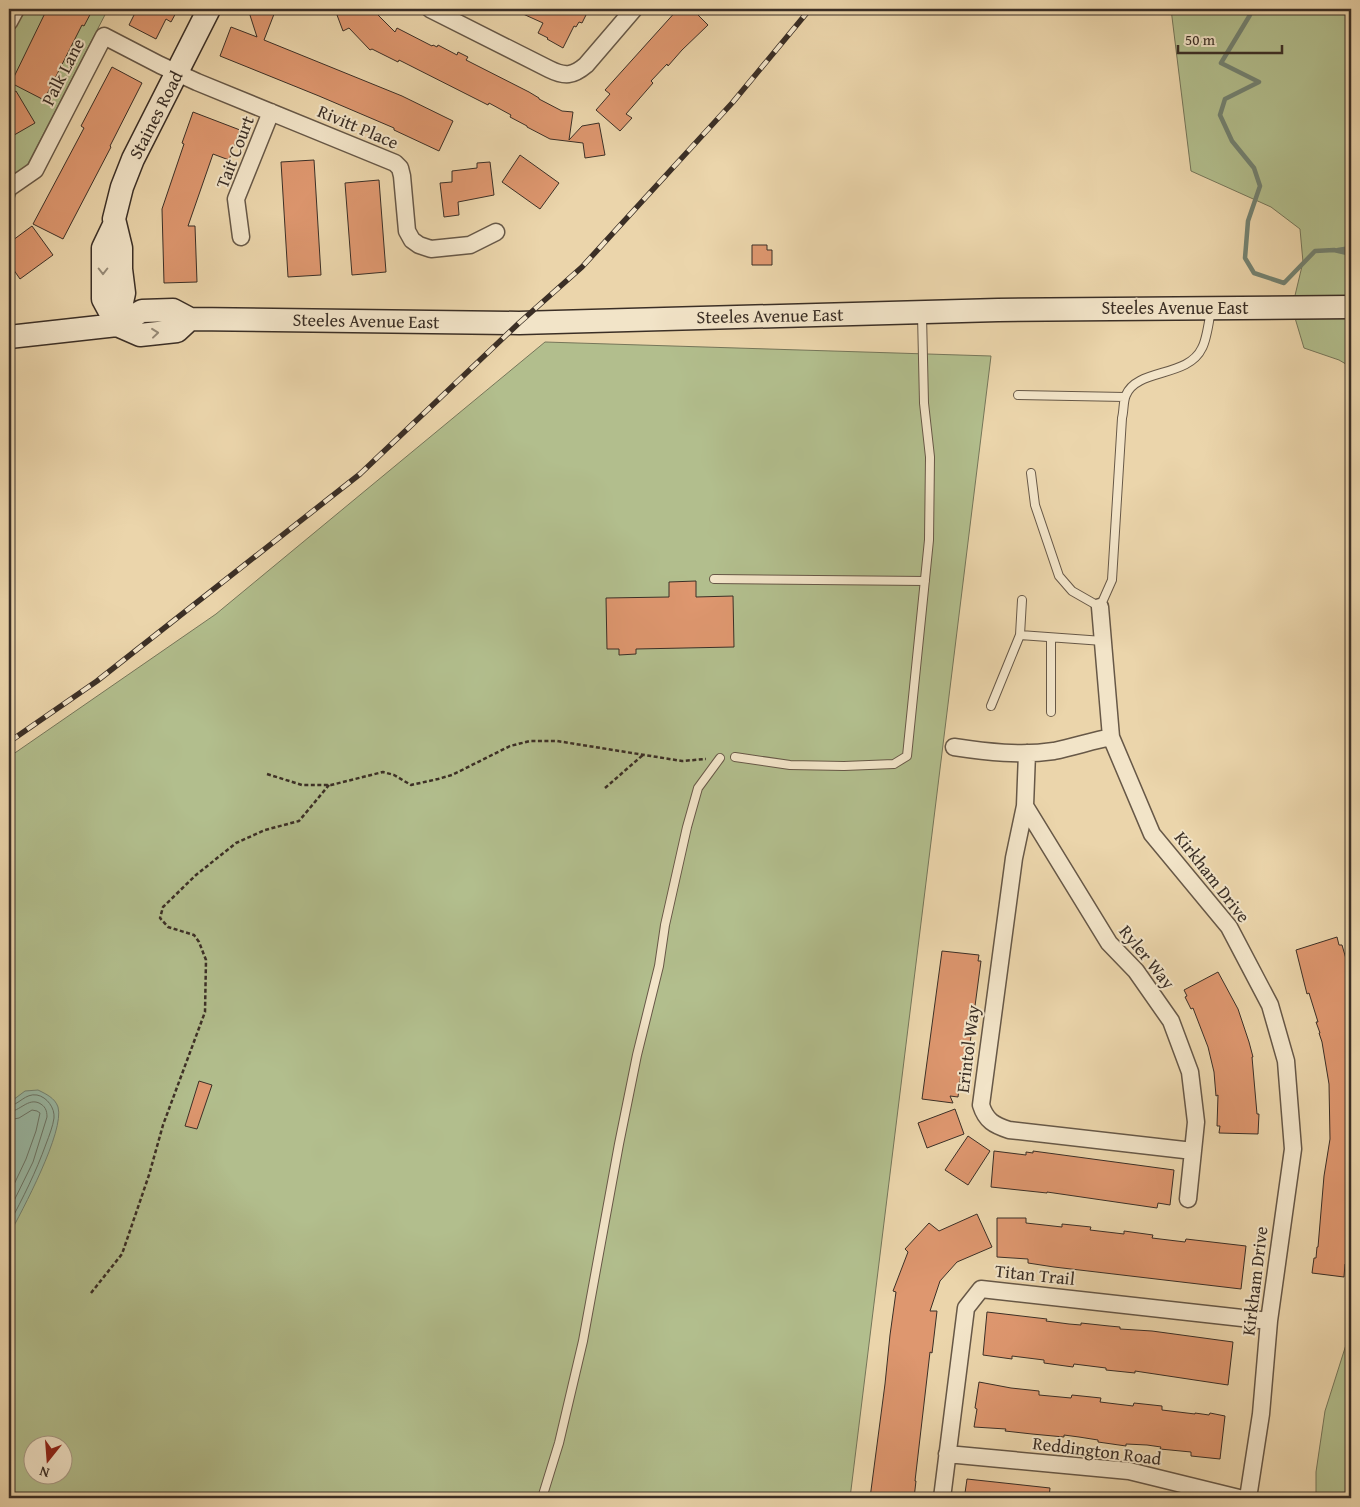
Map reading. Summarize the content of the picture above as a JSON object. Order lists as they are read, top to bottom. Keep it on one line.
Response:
{"streets":{"main road":["Staines Road","Steeles Avenue East"],"street":["Palk Lane","Rivitt Place","Tait Court","Kirkham Drive","Ryler Way","Erintol Way","Titan Trail","Reddington Road"]},"crossings":[["Palk Lane","Staines Road"],["Palk Lane","Rivitt Place"],["Staines Road","Rivitt Place"],["Staines Road","Steeles Avenue East"],["Rivitt Place","Tait Court"],["Kirkham Drive","Titan Trail"],["Ryler Way","Erintol Way"],["Titan Trail","Reddington Road"]],"scale_bar":"50 m","north":"bottom"}
